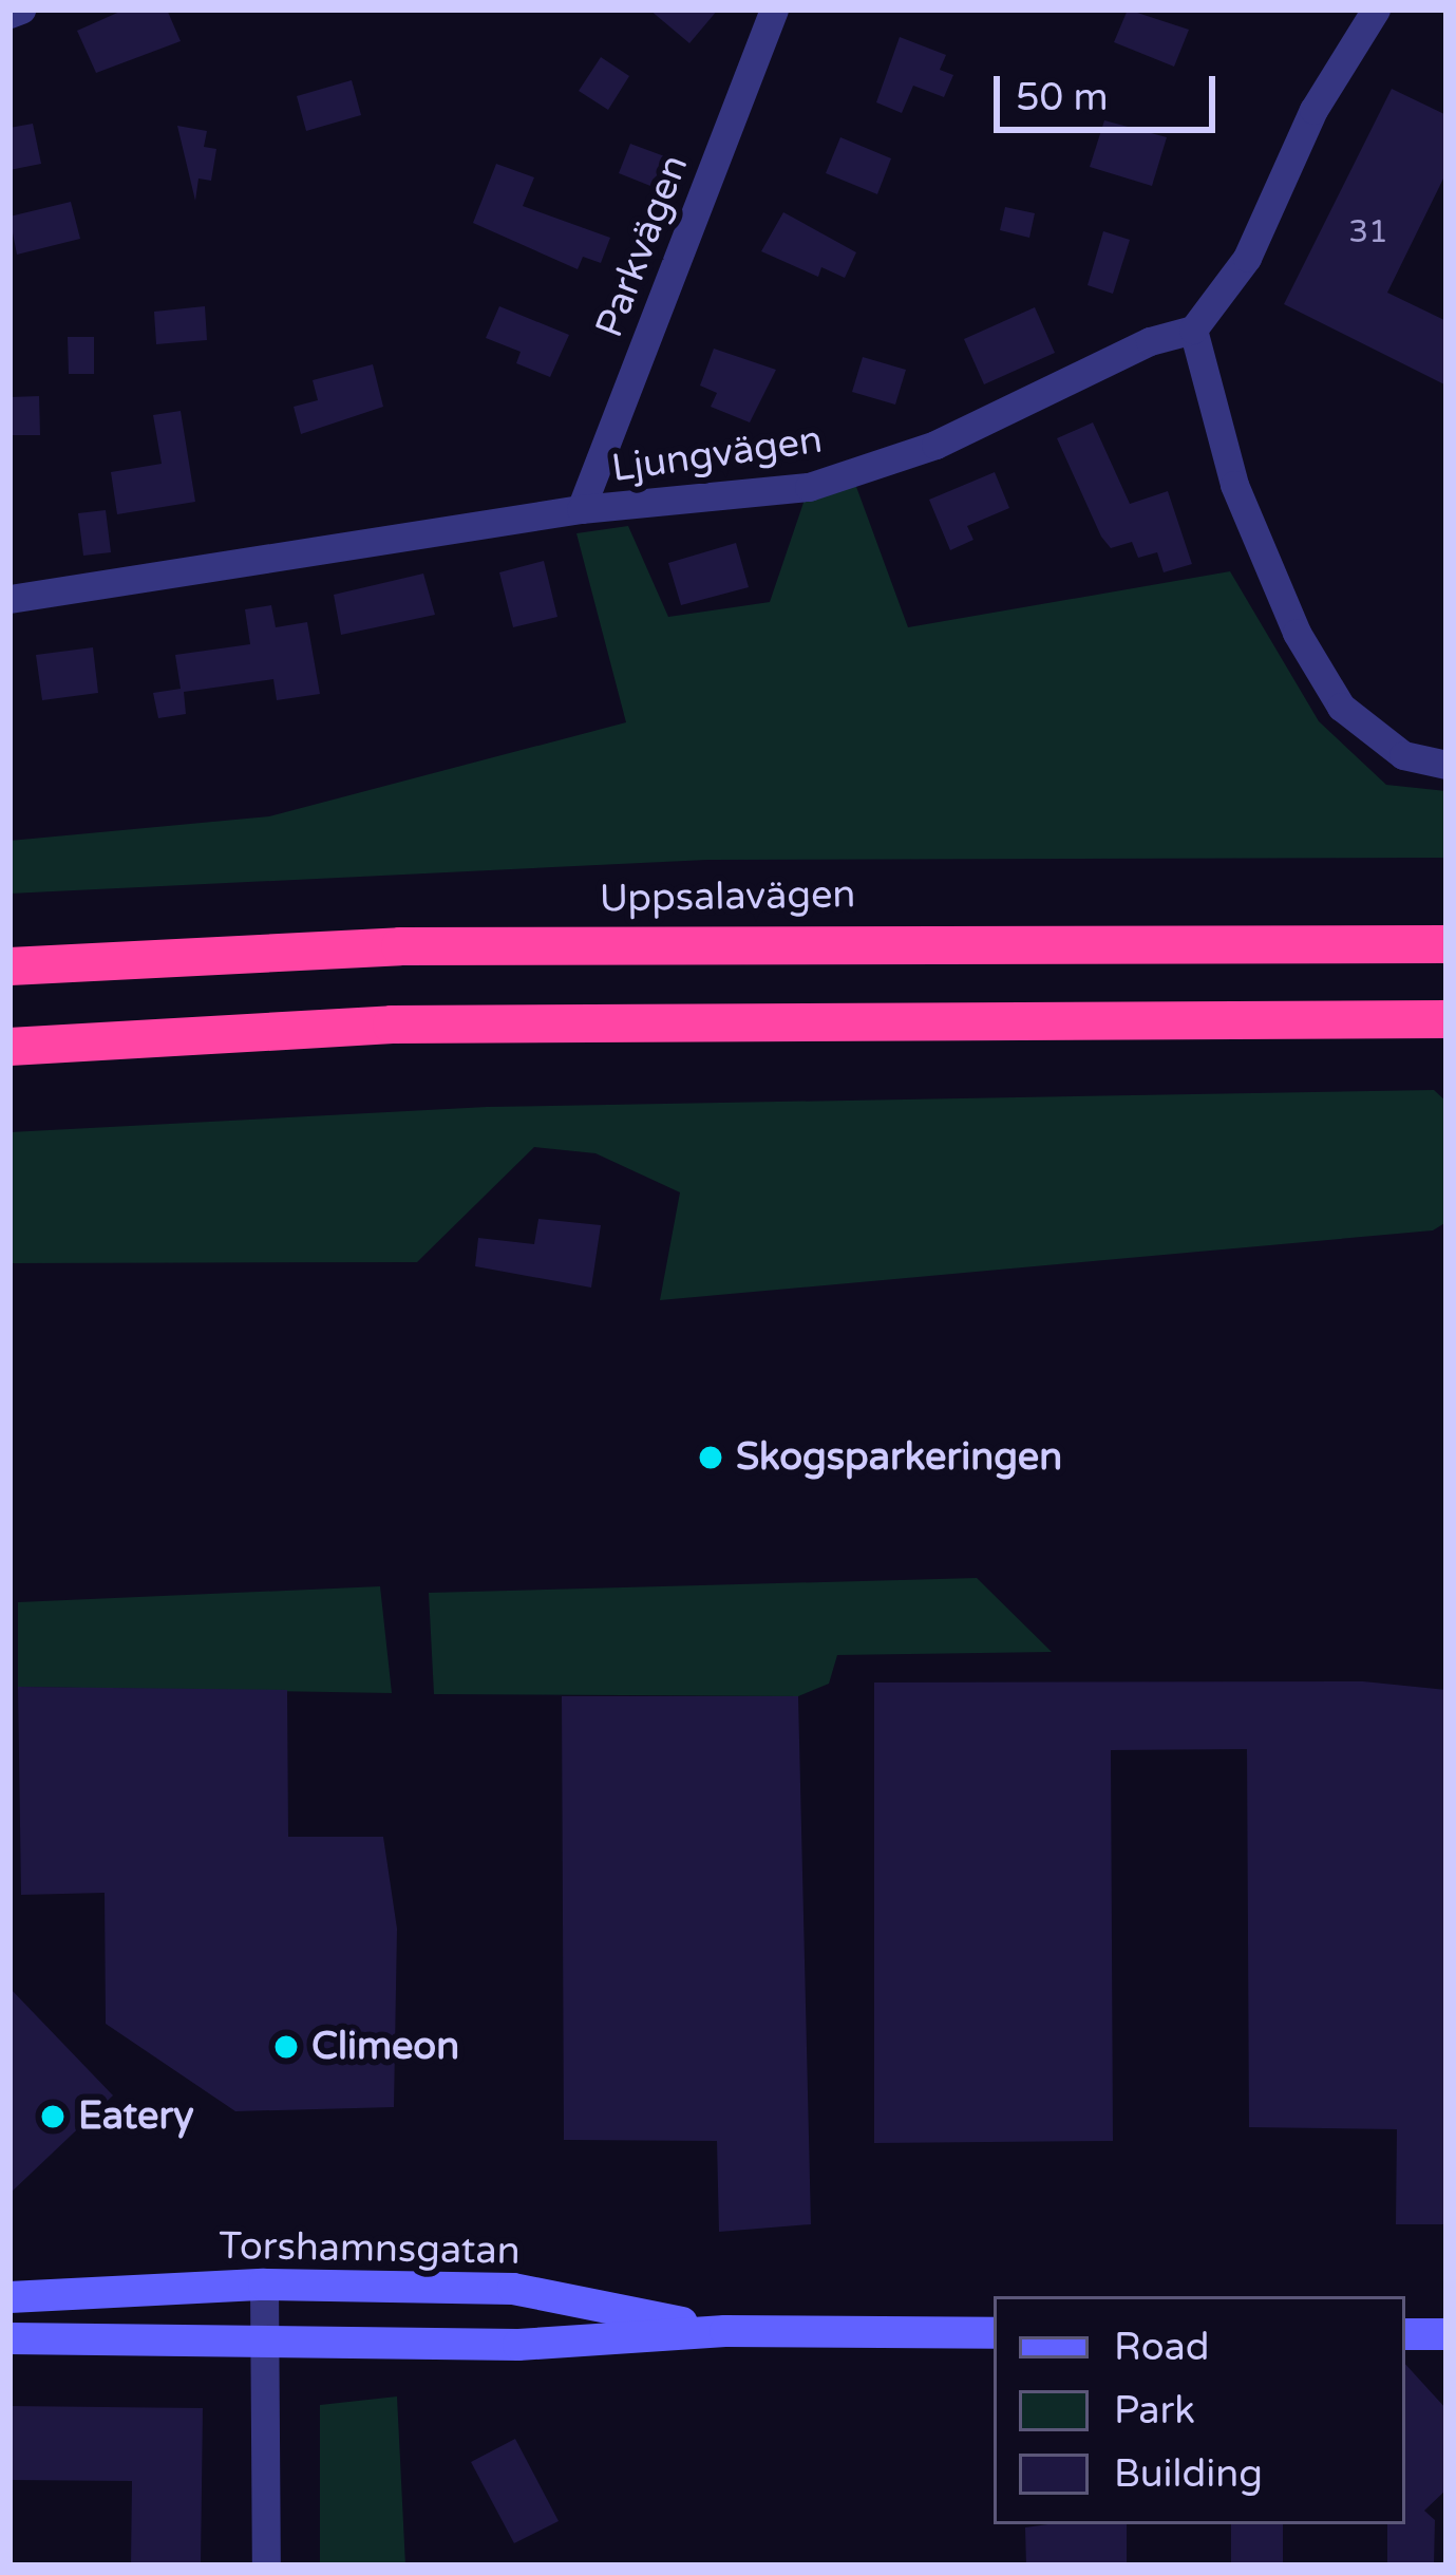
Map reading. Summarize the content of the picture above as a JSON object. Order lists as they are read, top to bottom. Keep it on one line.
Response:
{"streets":{"highway":["Uppsalavägen"],"street":["Parkvägen","Ljungvägen","Torshamnsgatan"]},"crossings":[["Parkvägen","Ljungvägen"]],"places":["Skogsparkeringen","Climeon","Eatery"],"house_numbers":["31"],"legend":["Road","Park","Building"],"scale_bar":"50 m"}
